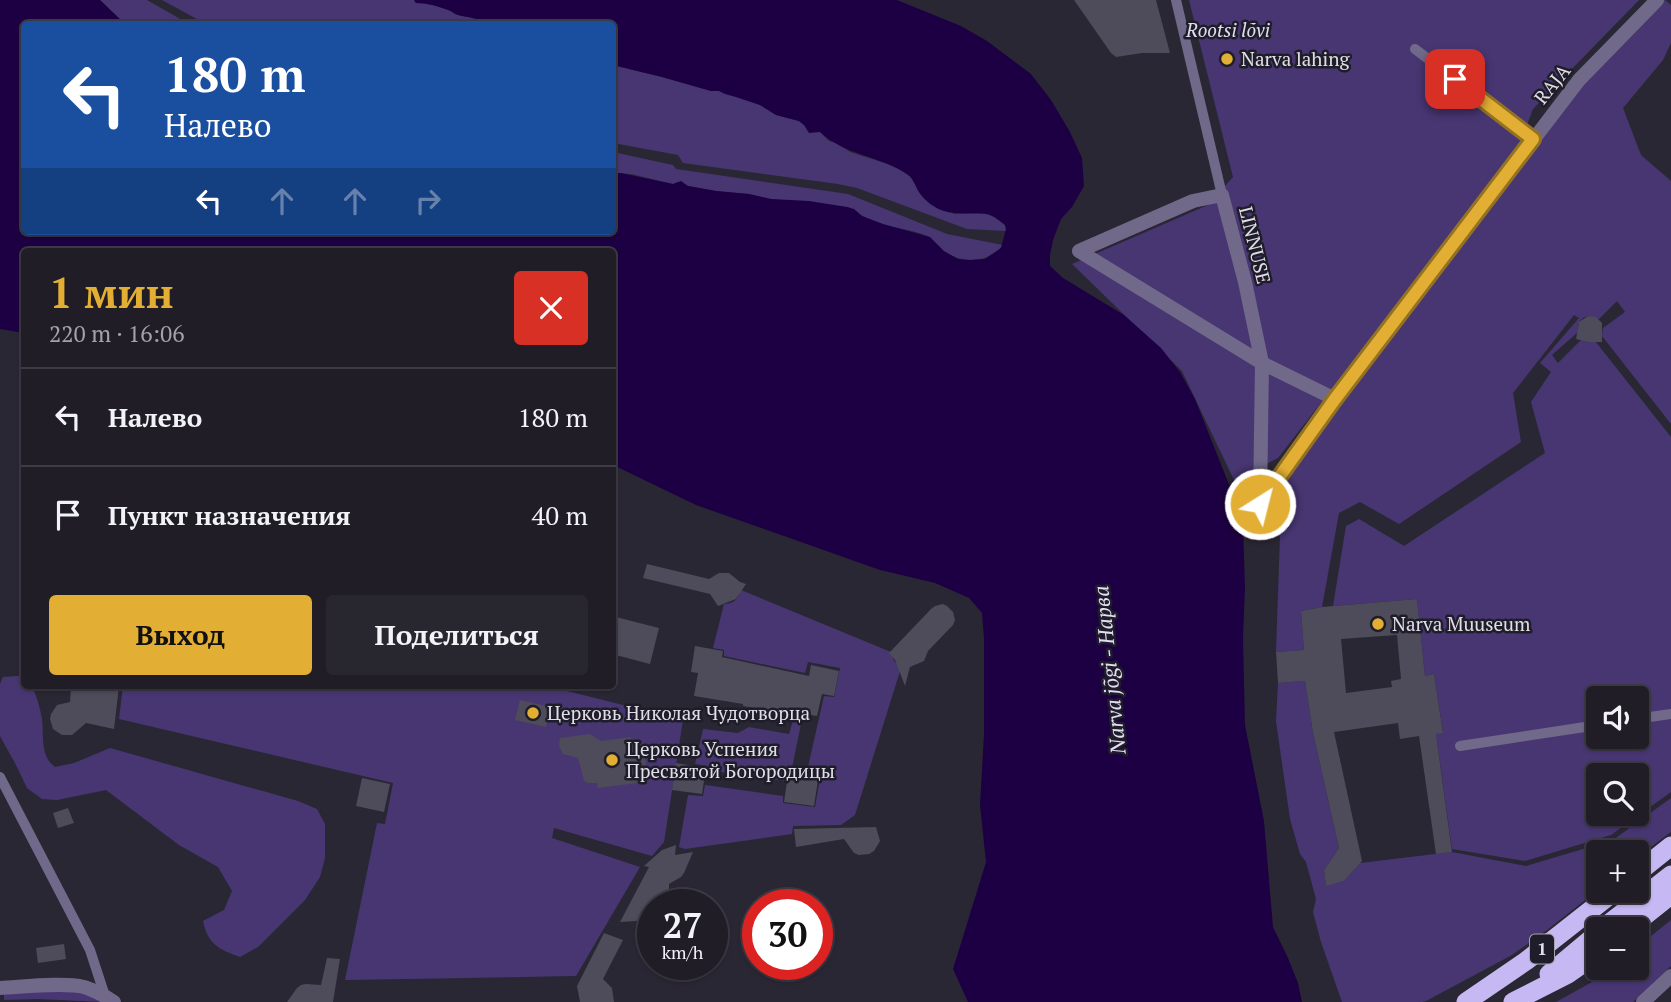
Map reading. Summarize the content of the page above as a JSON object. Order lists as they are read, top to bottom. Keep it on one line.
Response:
{"streets":{"highway":["1"],"street":["RAJA","LINNUSE"]},"crossings":[["RAJA","LINNUSE"]],"water":["Narva jõgi - Нарва"],"parks":["Rootsi lõvi"],"places":["Narva lahing","Narva Muuseum","Церковь Николая Чудотворца","Церковь Успения Пресвятой Богородицы"],"page":{"turn":["180 m","Налево"],"heading":["1 мин","220 m · 16:06"],"list":[{"name":"Налево","value":"180 m"},{"name":"Пункт назначения","value":"40 m"}],"buttons":["Выход","Поделиться"],"map_buttons":["+","−"],"speed":"27 km/h","limit":"30"}}
